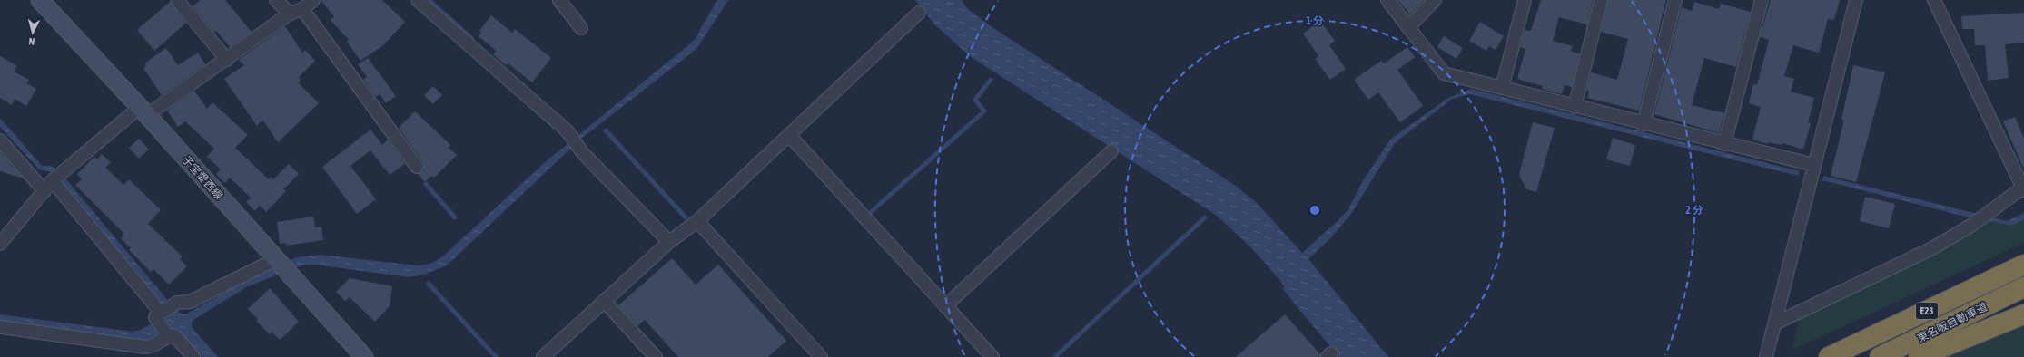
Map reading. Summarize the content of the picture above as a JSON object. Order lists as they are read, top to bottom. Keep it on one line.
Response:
{"streets":{"highway":["E23","東名阪自動車道"],"main road":["子宝愛西線"]},"north":"bottom","rings":["1 分","2 分"]}
